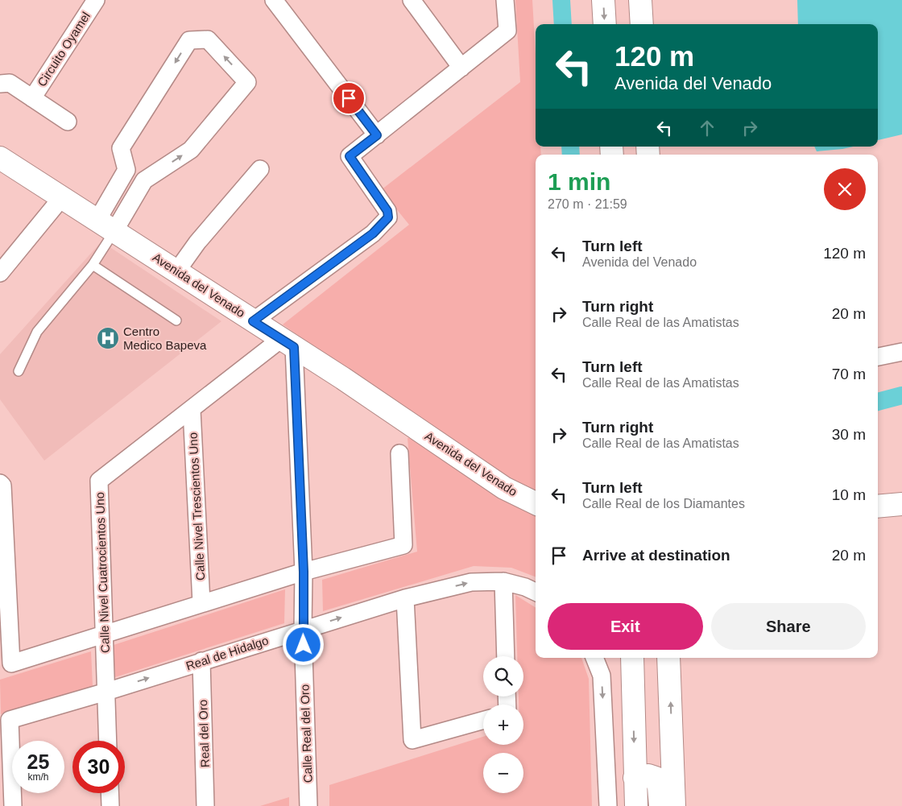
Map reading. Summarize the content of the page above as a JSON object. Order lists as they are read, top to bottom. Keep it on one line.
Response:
{"streets":{"street":["Circuito Oyamel","Avenida del Venado","Calle Nivel Trescientos Uno","Calle Nivel Cuatrocientos Uno","Real de Hidalgo","Real del Oro","Calle Real del Oro"]},"crossings":[["Avenida del Venado","Calle Nivel Cuatrocientos Uno"],["Avenida del Venado","Calle Real del Oro"],["Calle Nivel Trescientos Uno","Calle Nivel Cuatrocientos Uno"],["Calle Nivel Cuatrocientos Uno","Real de Hidalgo"],["Calle Nivel Cuatrocientos Uno","Calle Real del Oro"],["Real de Hidalgo","Real del Oro"],["Real de Hidalgo","Calle Real del Oro"]],"places":{"hospital":["Centro Medico Bapeva"]},"page":{"turn":["120 m","Avenida del Venado"],"heading":["1 min","270 m · 21:59"],"list":[{"name":"Turn left","note":"Avenida del Venado","value":"120 m"},{"name":"Turn right","note":"Calle Real de las Amatistas","value":"20 m"},{"name":"Turn left","note":"Calle Real de las Amatistas","value":"70 m"},{"name":"Turn right","note":"Calle Real de las Amatistas","value":"30 m"},{"name":"Turn left","note":"Calle Real de los Diamantes","value":"10 m"},{"name":"Arrive at destination","value":"20 m"}],"buttons":["Exit","Share"],"map_buttons":["+","−"],"speed":"25 km/h","limit":"30"}}
